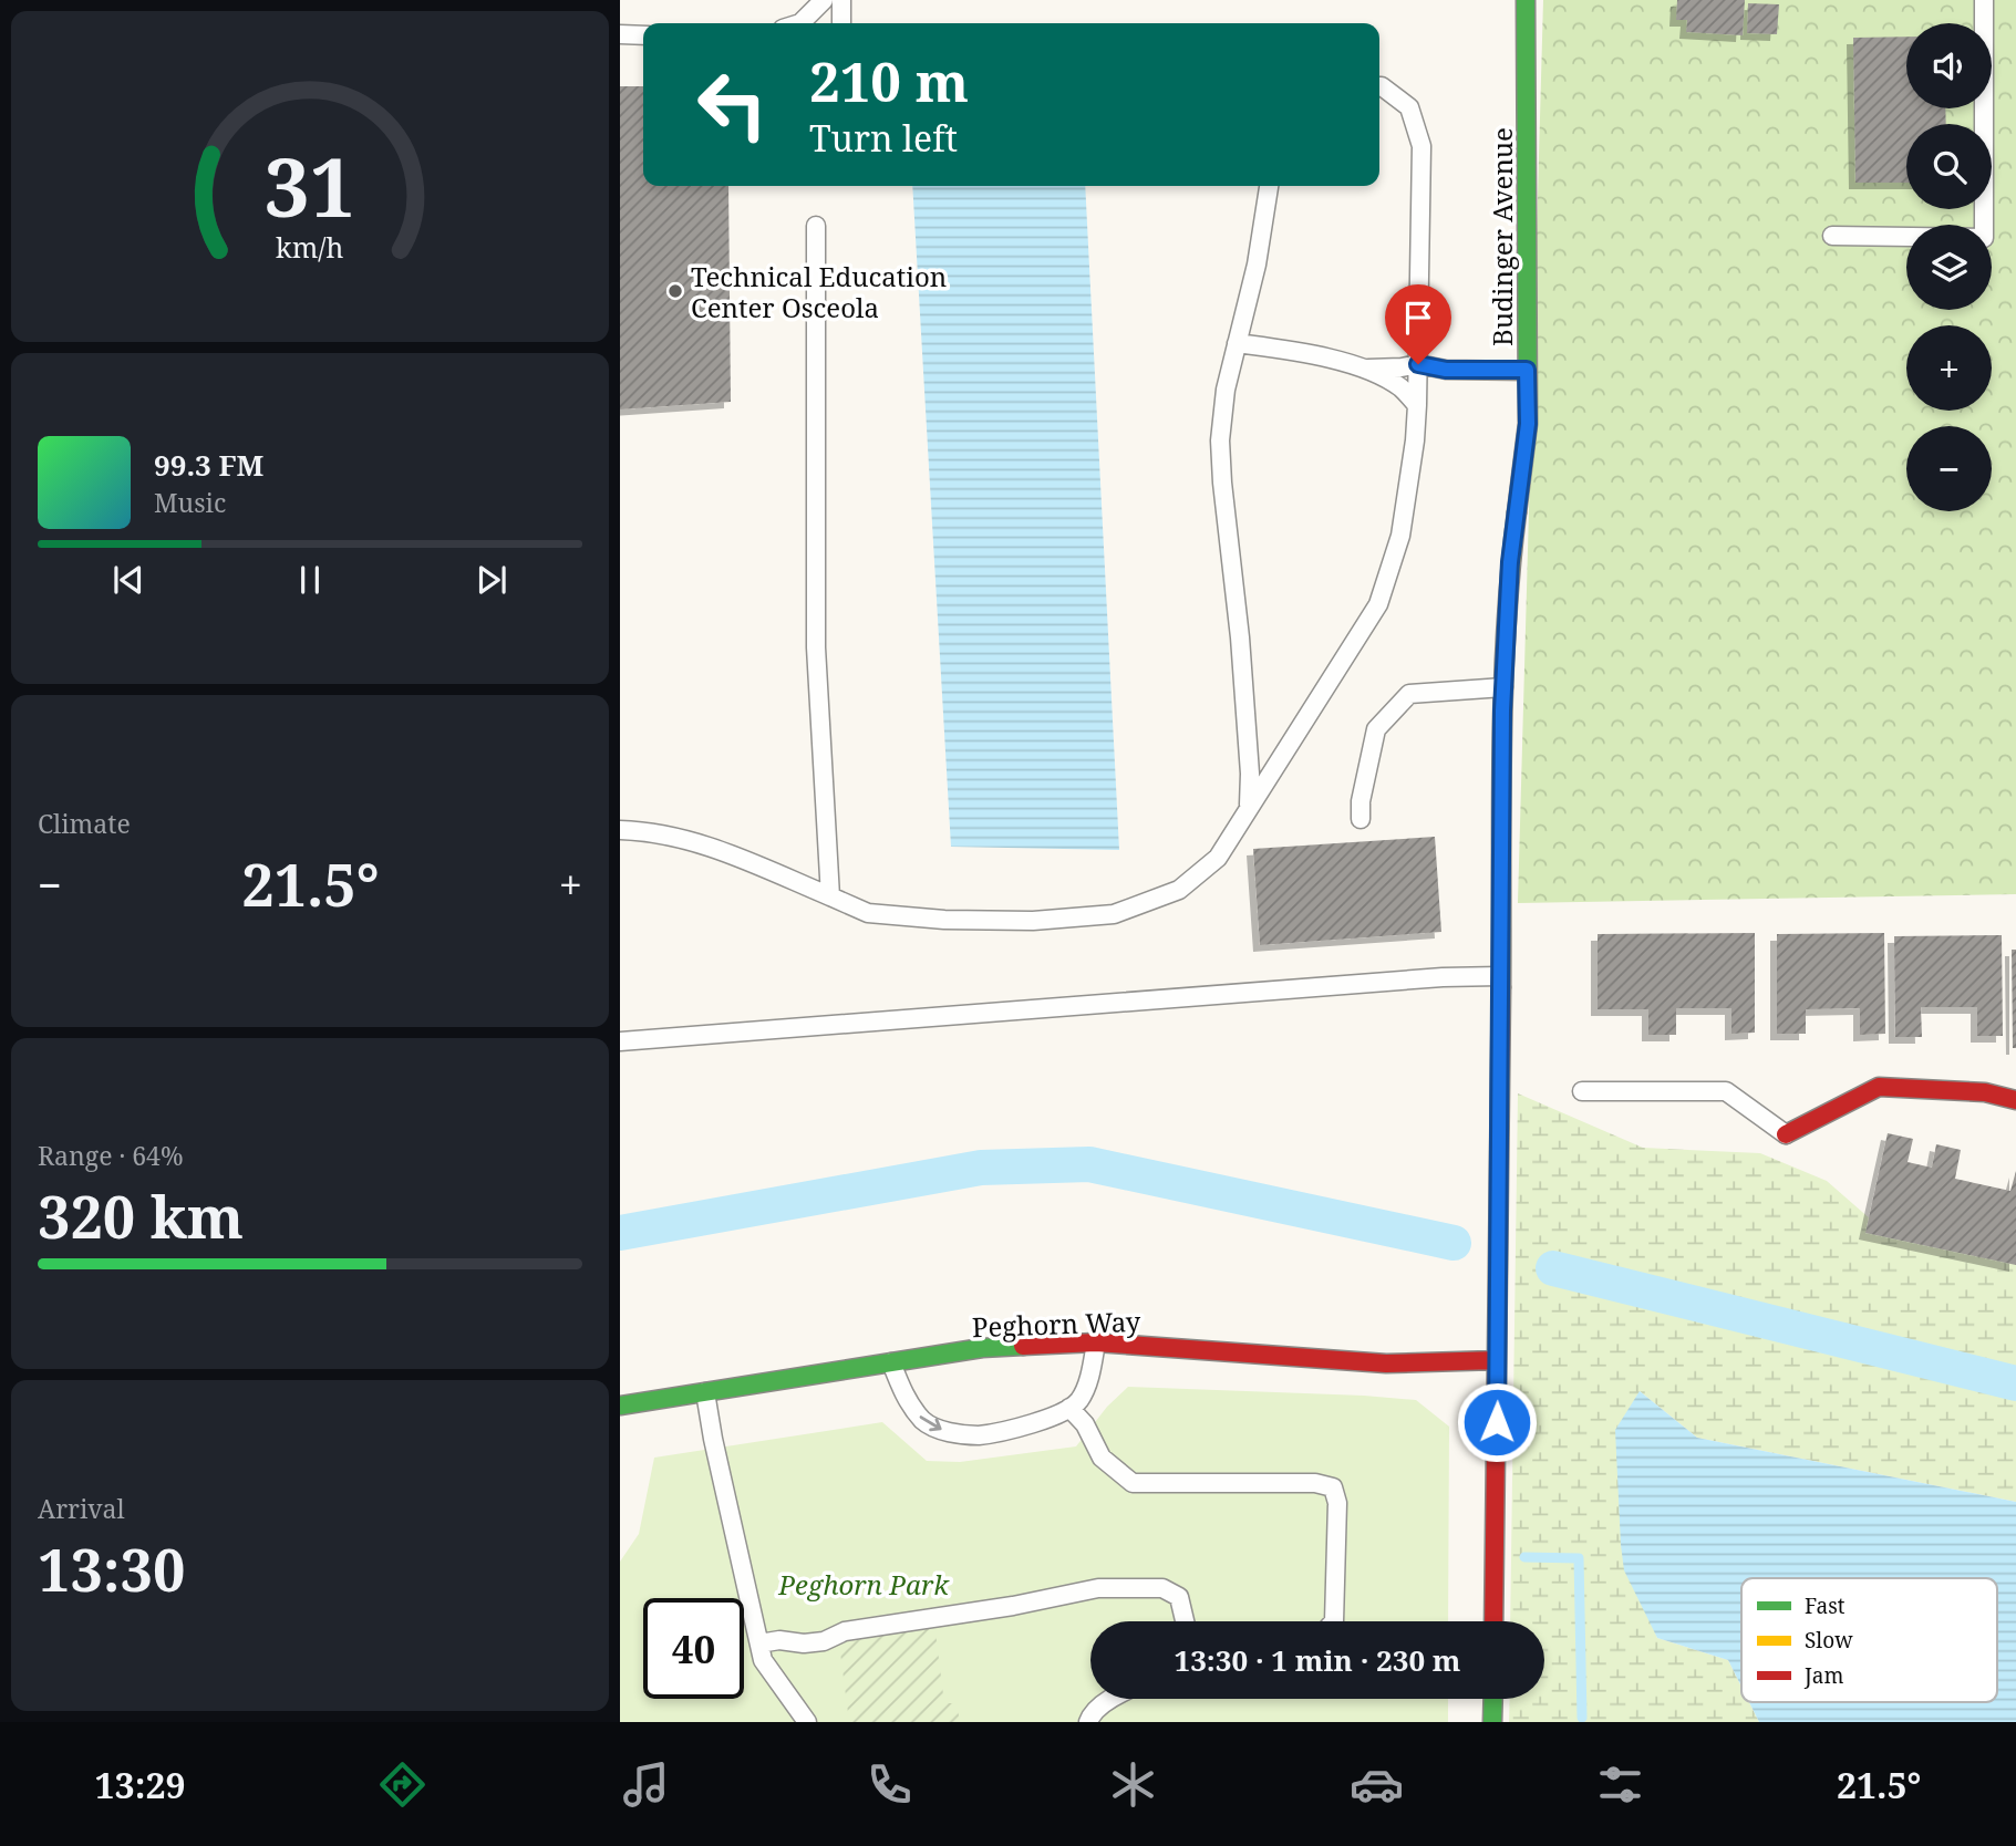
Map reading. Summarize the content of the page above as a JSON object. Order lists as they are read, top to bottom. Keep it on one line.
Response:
{"streets":{"street":["Budinger Avenue","Peghorn Way"]},"crossings":[["Budinger Avenue","Peghorn Way"]],"parks":["Peghorn Park"],"places":["Technical Education Center Osceola"],"legend":["Fast","Slow","Jam"],"page":{"map_buttons":["+","−"],"turn":["210 m","Turn left"],"song":["99.3 FM","Music"],"tile":["Climate",["Range · 64%","320 km"],["Arrival","13:30"]],"heat":["−","21.5°","+"],"limit":"40","trip":"13:30 · 1 min · 230 m","tabs":["13:29","21.5°"],"gauge":["31","km/h"]}}
